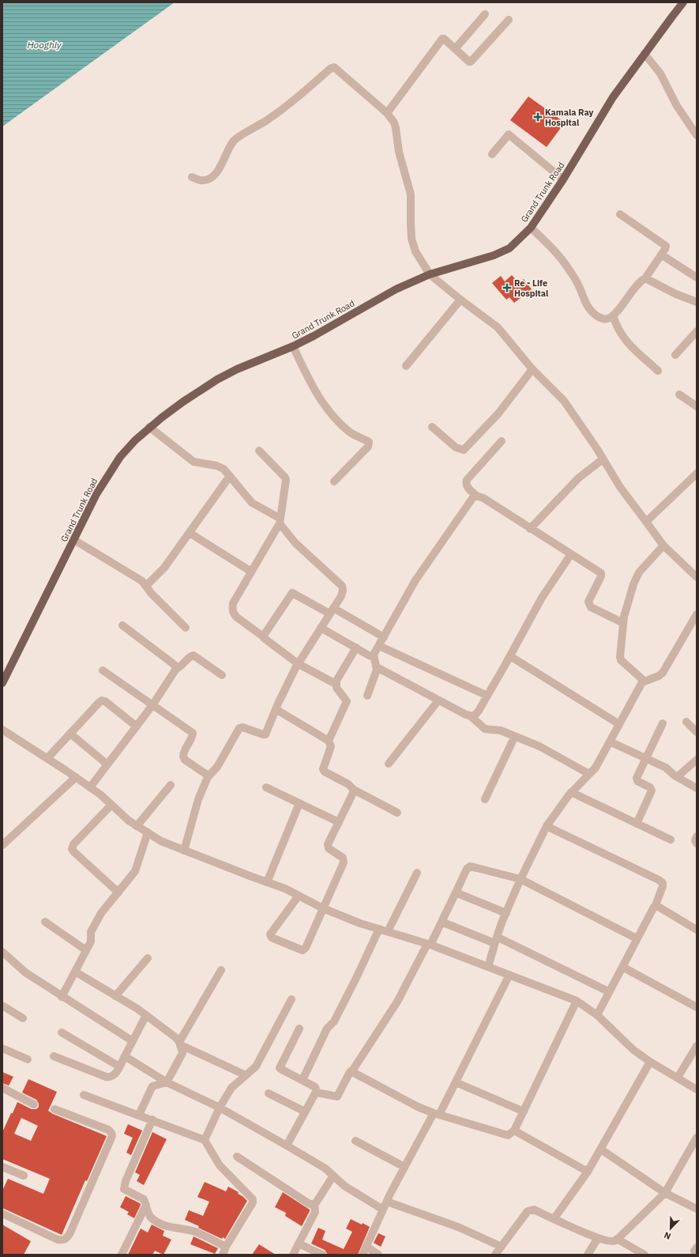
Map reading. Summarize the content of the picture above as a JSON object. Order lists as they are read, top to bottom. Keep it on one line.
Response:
{"streets":{"main road":["Grand Trunk Road"]},"water":["Hooghly"],"places":{"health":["Kamala Ray Hospital","Re - Life Hospital"]},"north":"bottom left"}
